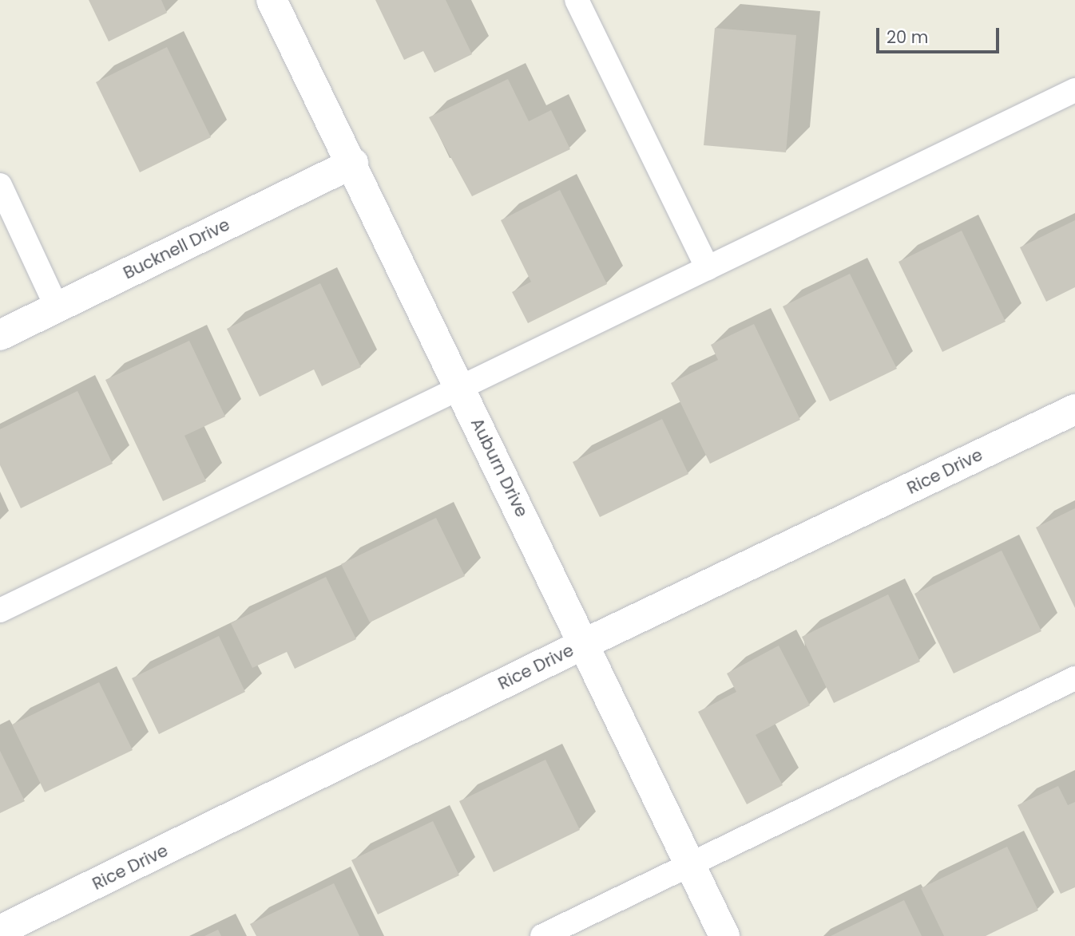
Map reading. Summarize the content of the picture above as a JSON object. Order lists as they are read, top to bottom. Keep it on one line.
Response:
{"streets":{"street":["Bucknell Drive","Auburn Drive","Rice Drive"]},"crossings":[["Bucknell Drive","Auburn Drive"],["Auburn Drive","Rice Drive"]],"scale_bar":"20 m"}
